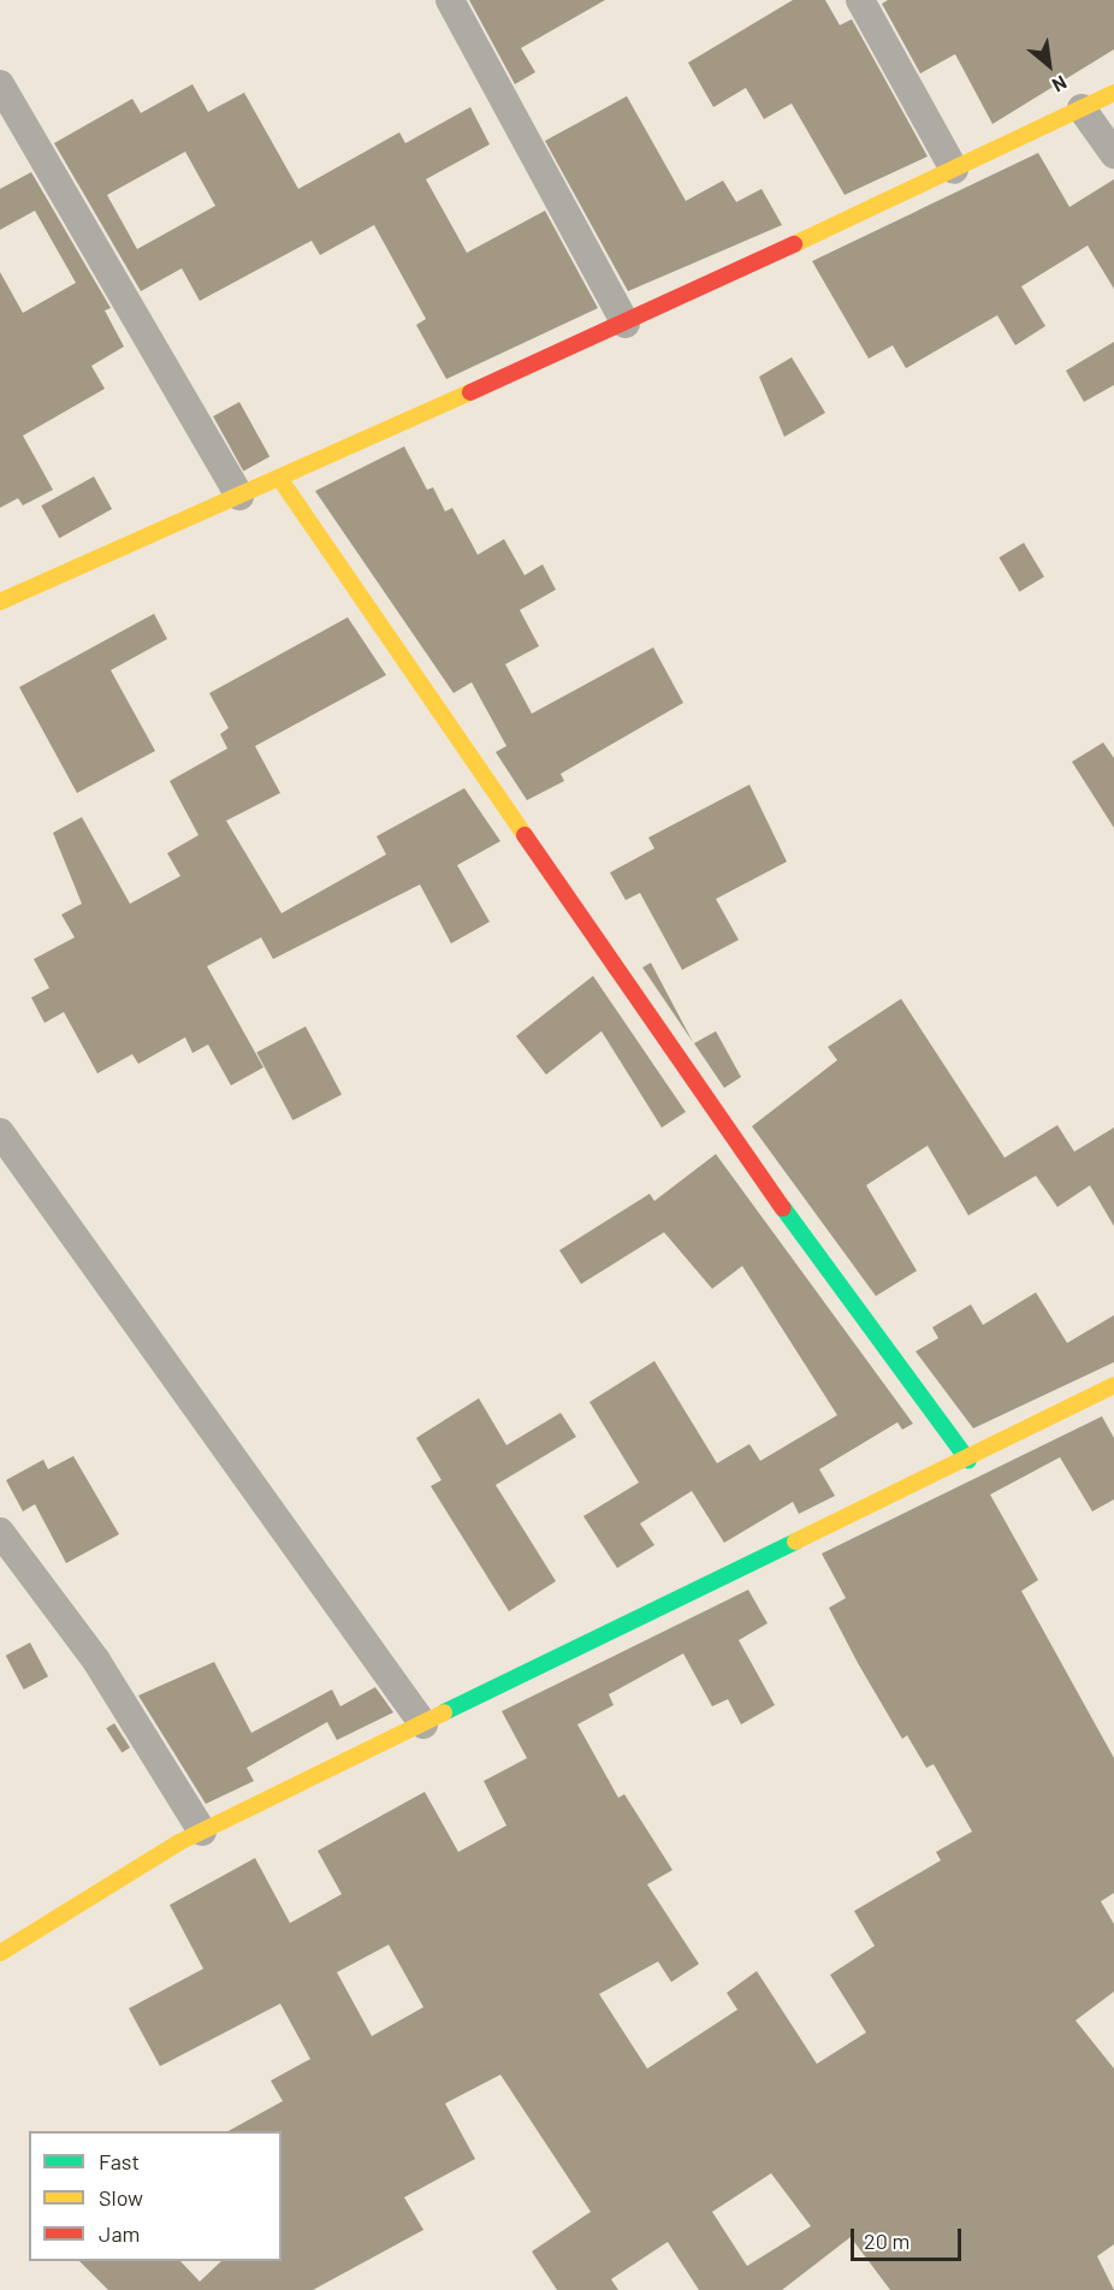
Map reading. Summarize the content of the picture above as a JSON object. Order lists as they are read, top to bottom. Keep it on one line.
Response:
{"legend":["Fast","Slow","Jam"],"scale_bar":"20 m","north":"bottom right"}
